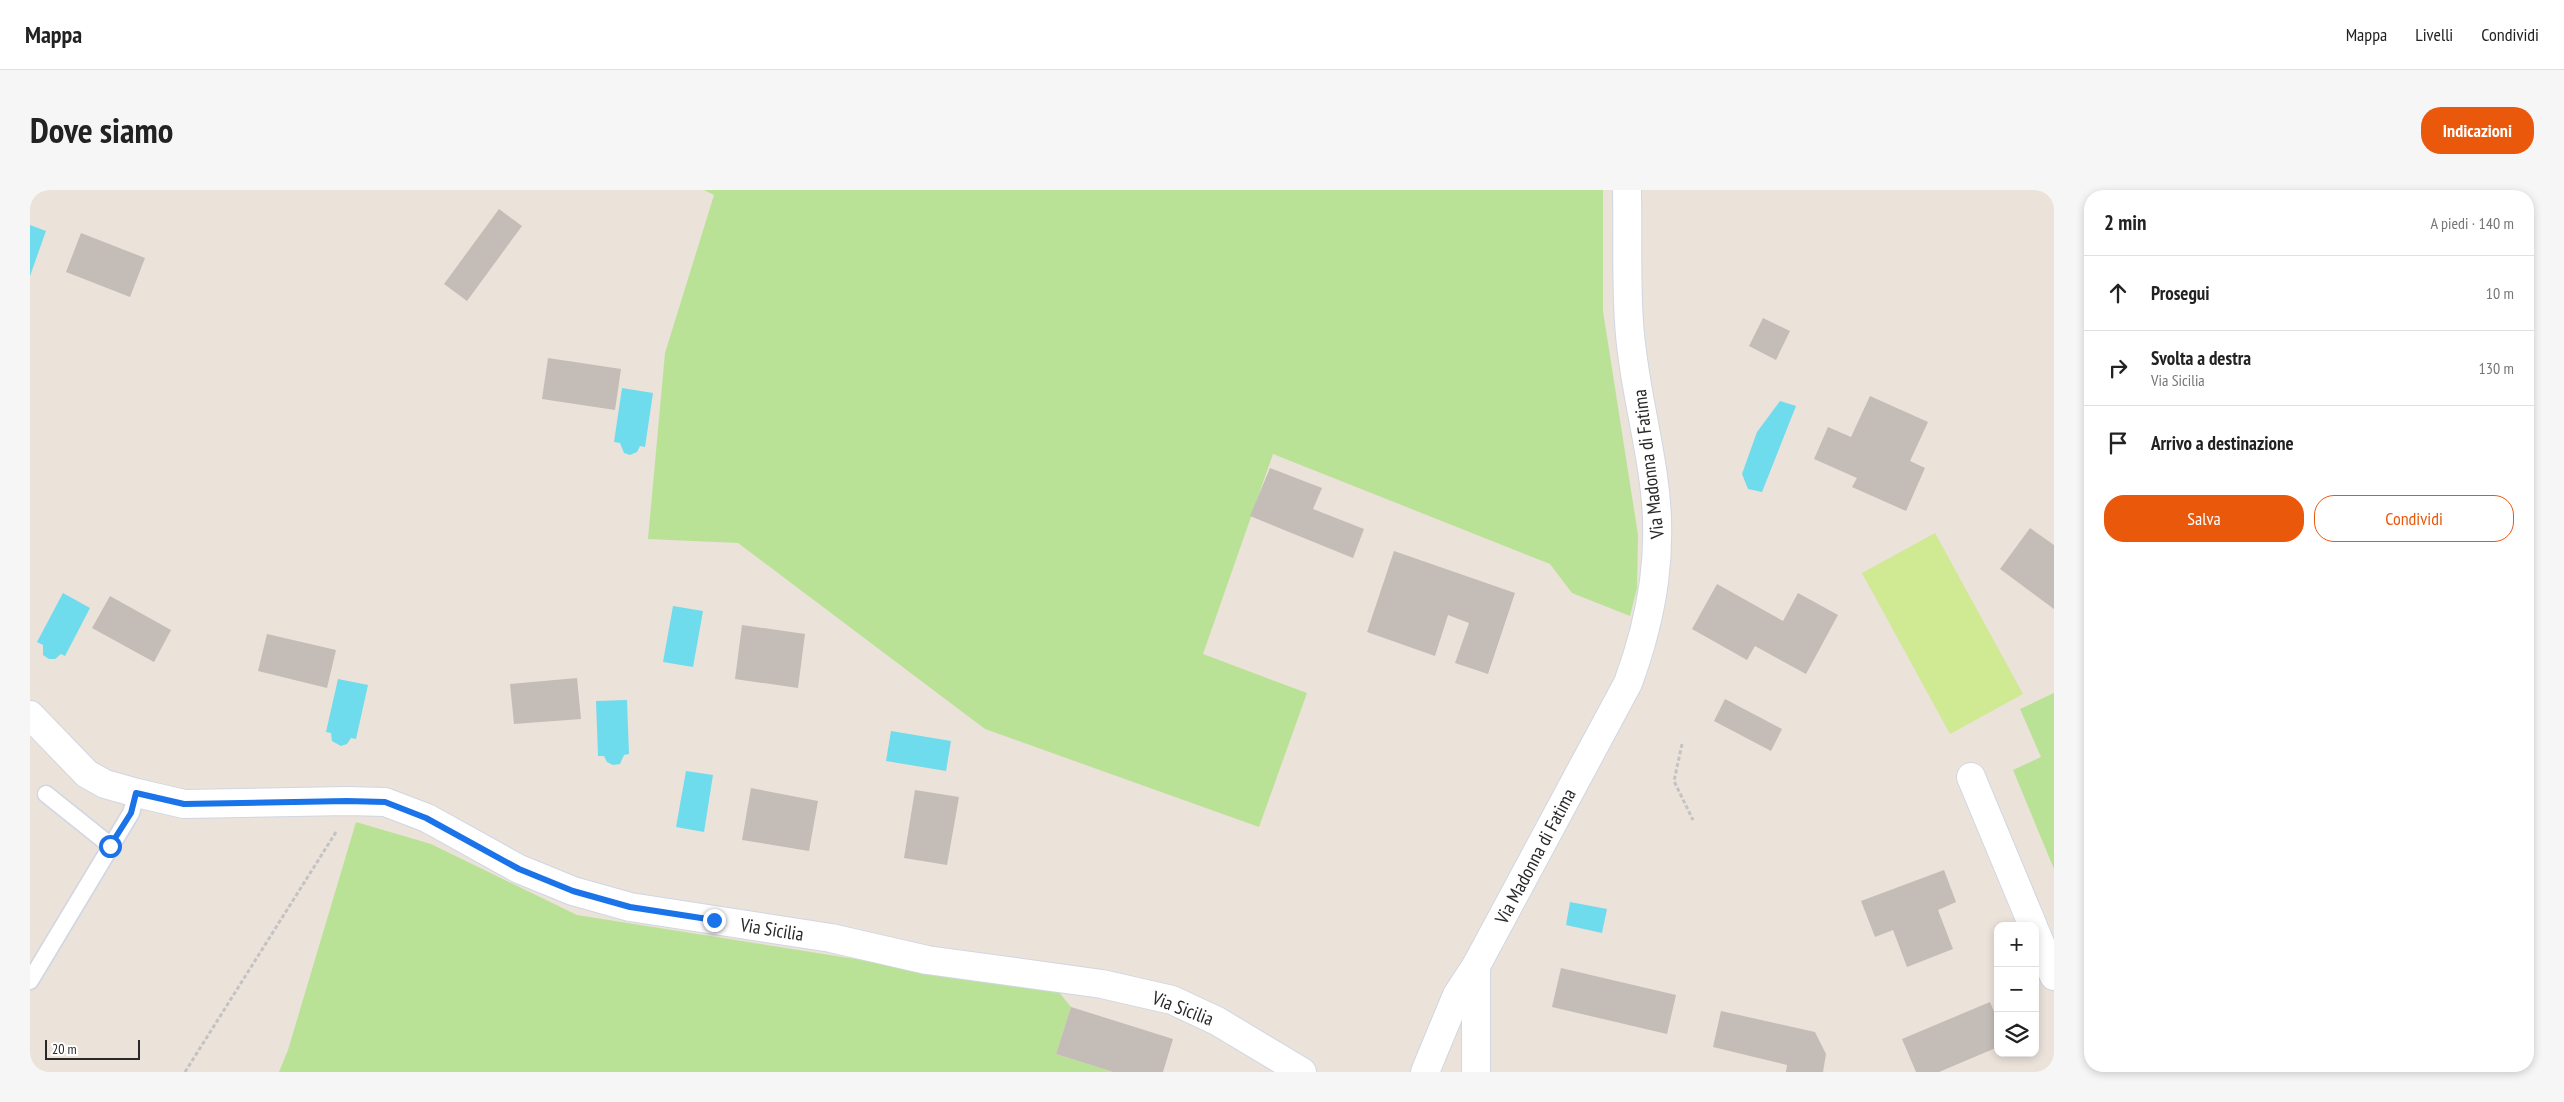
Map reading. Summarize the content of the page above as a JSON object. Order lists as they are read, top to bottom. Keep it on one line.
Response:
{"streets":{"street":["Via Madonna di Fatima","Via Sicilia"]},"scale_bar":"20 m","page":{"header":"Mappa","nav":["Mappa","Livelli","Condividi"],"title":"Dove siamo","buttons":["Indicazioni",["Salva","Condividi"]],"heading":["2 min","A piedi · 140 m"],"list":[["Prosegui","10 m"],["Svolta a destra","Via Sicilia","130 m"],"Arrivo a destinazione"],"map_buttons":["+","−"],"scale":"20 m"}}
